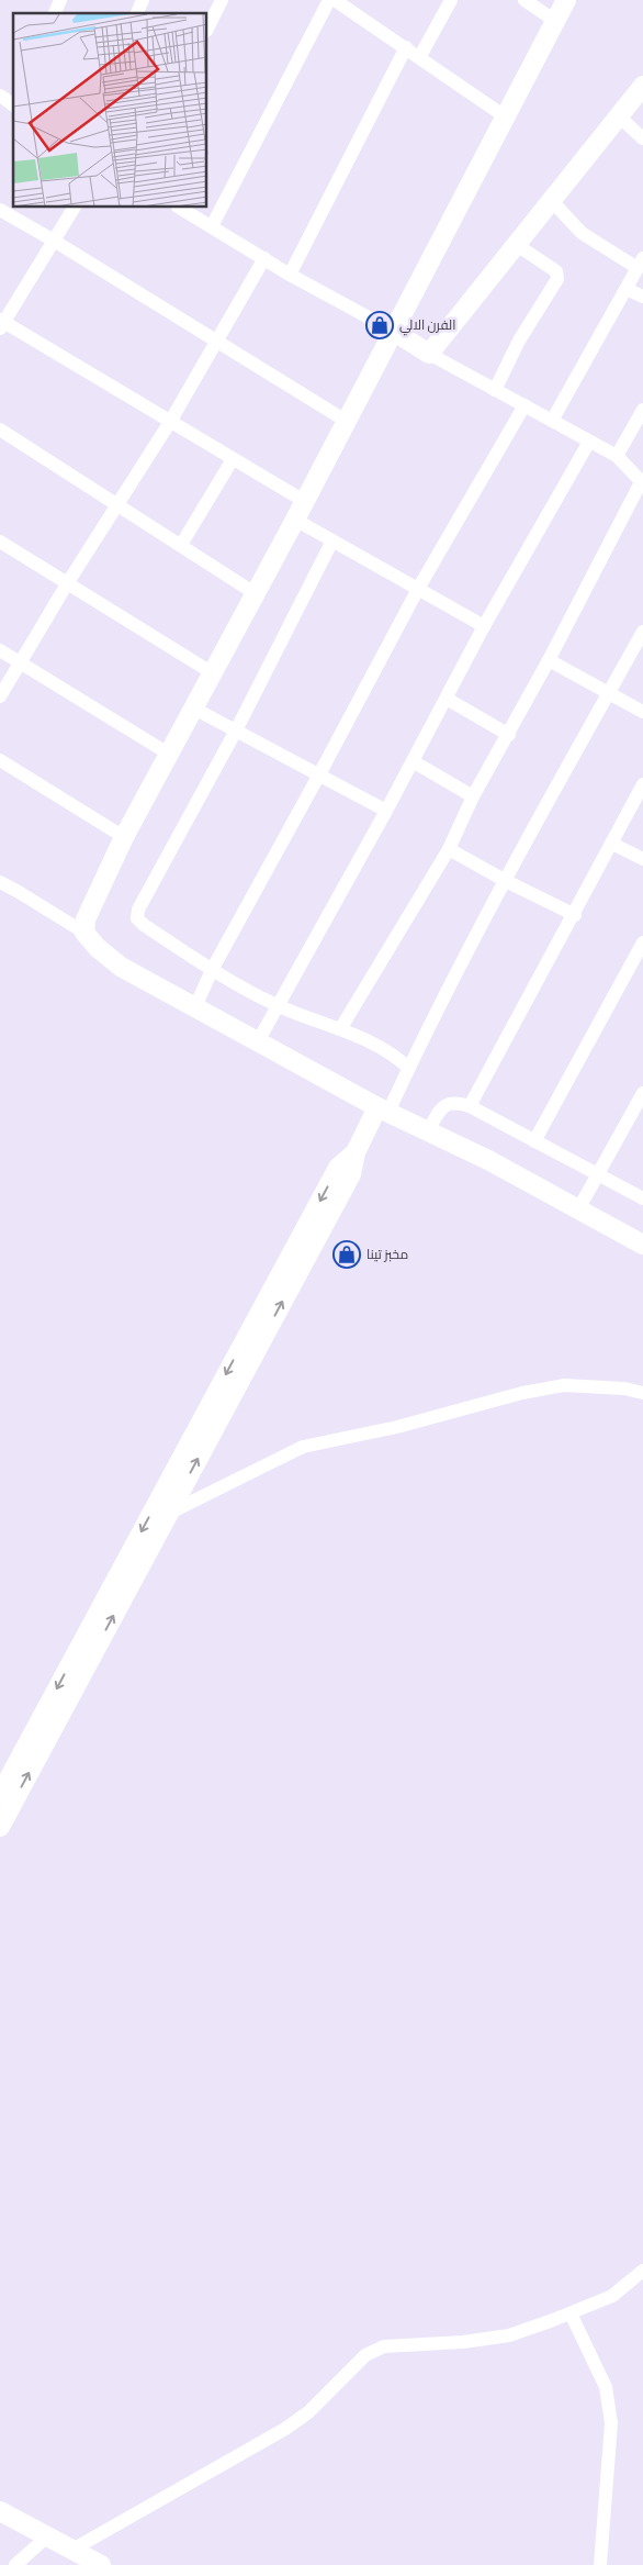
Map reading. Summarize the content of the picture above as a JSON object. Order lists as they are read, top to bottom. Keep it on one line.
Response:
{"places":{"shop":["الفرن الالي","مخبز تينا"]}}
